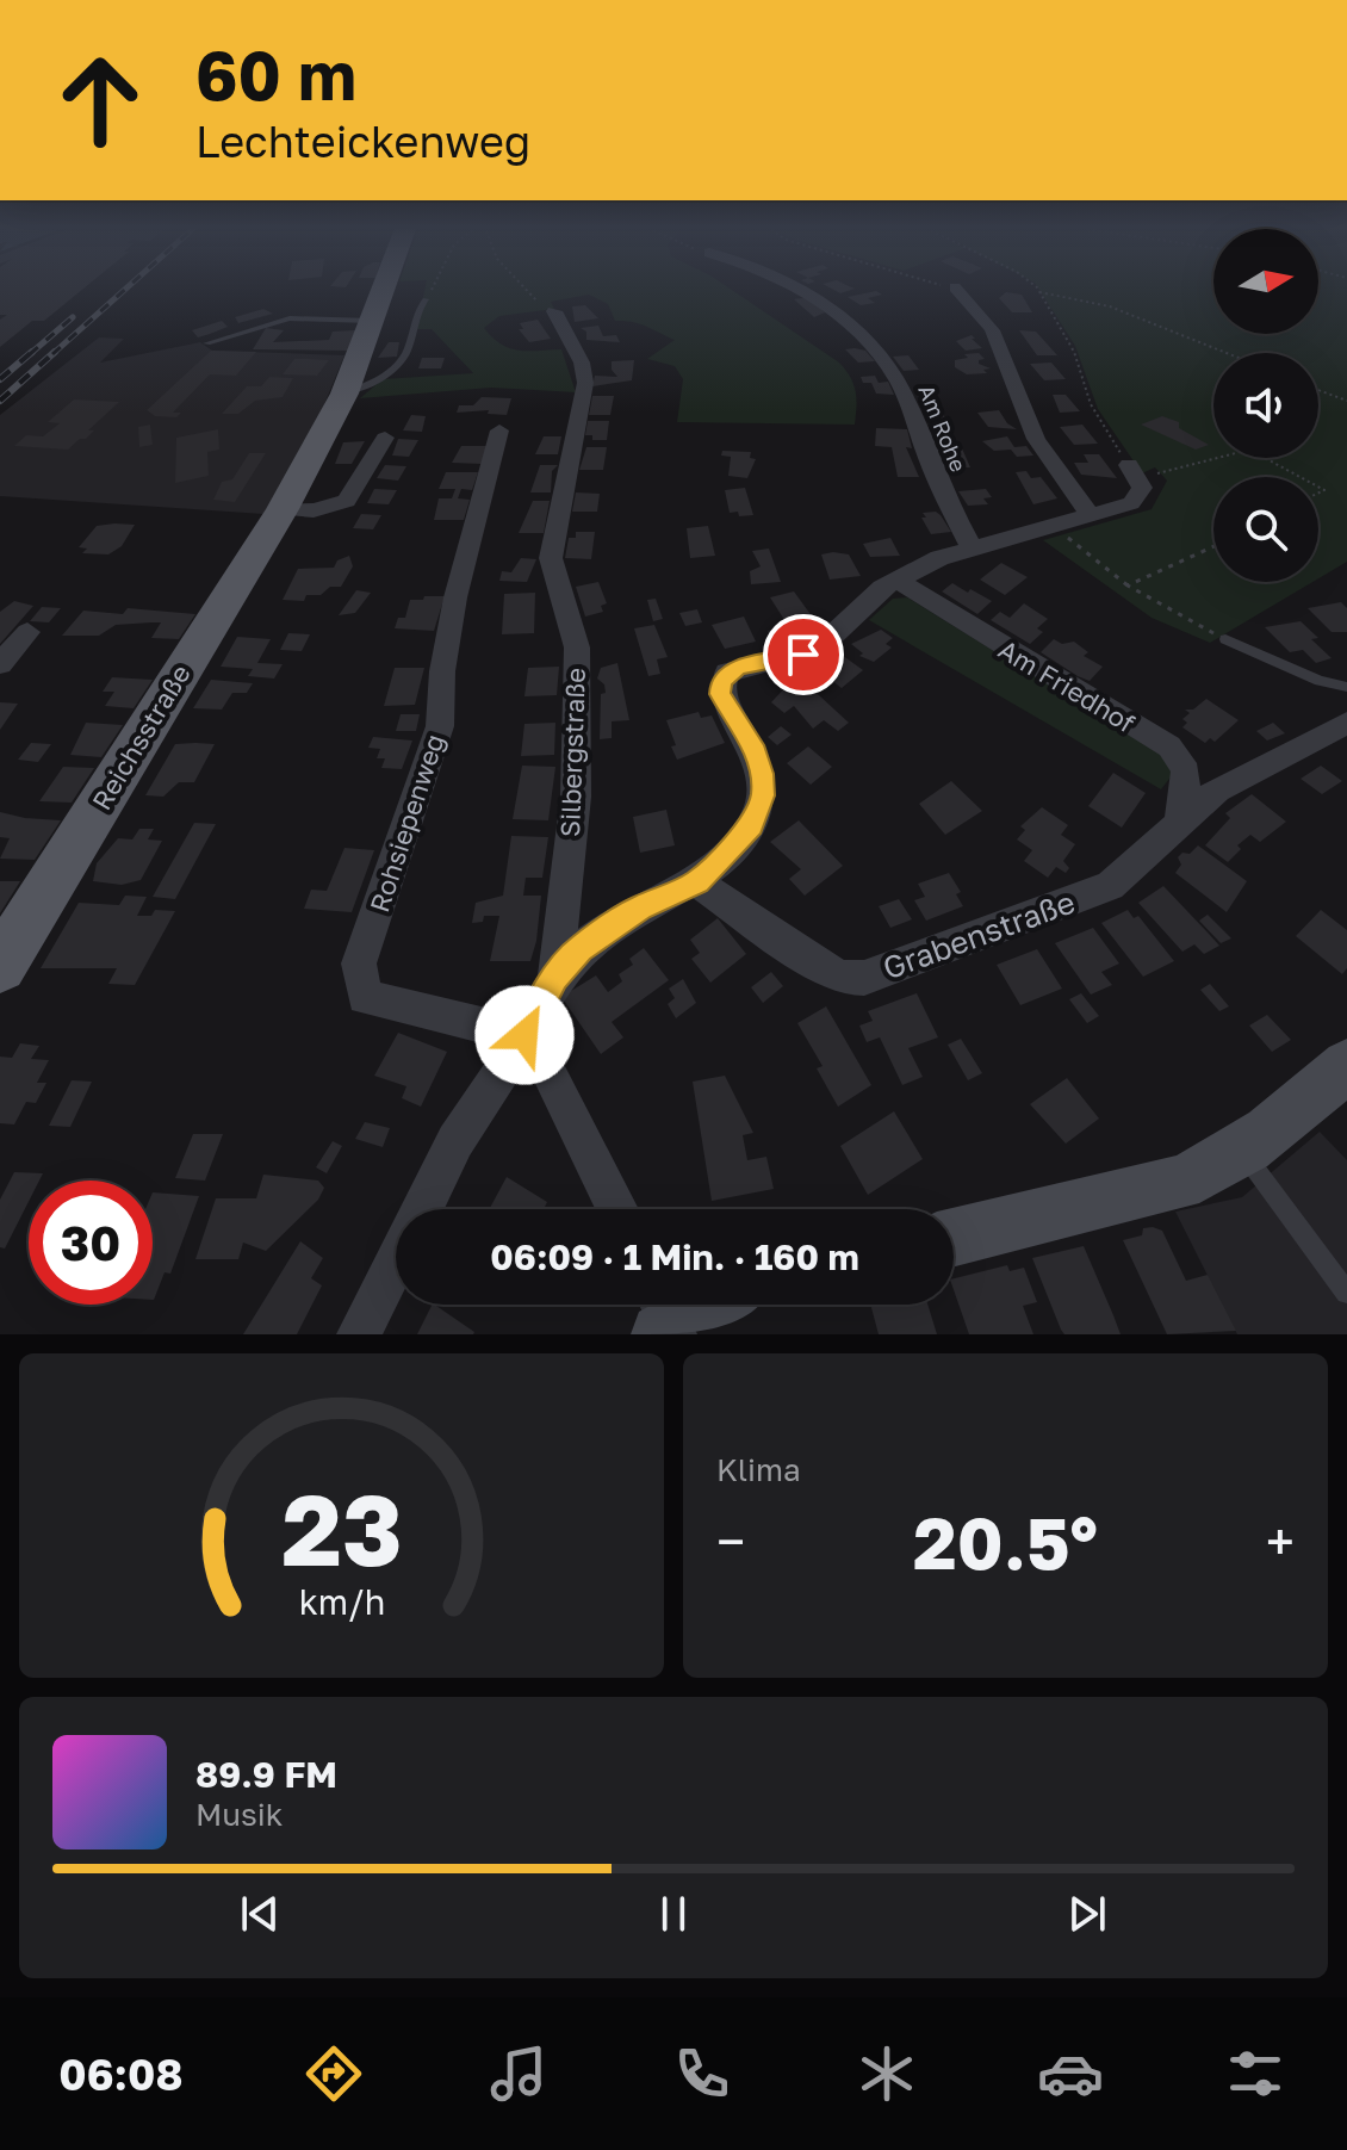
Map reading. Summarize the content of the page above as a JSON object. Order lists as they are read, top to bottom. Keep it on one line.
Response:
{"streets":{"main road":["Reichsstraße"],"street":["Am Rohe","Am Friedhof","Silbergstraße","Rohsiepenweg","Grabenstraße"]},"crossings":[["Am Friedhof","Grabenstraße"]],"north":"right","page":{"turn":["60 m","Lechteickenweg"],"limit":"30","trip":"06:09 · 1 Min. · 160 m","tile":"Klima","heat":["−","20.5°","+"],"song":["89.9 FM","Musik"],"tabs":"06:08","gauge":["23","km/h"]}}
